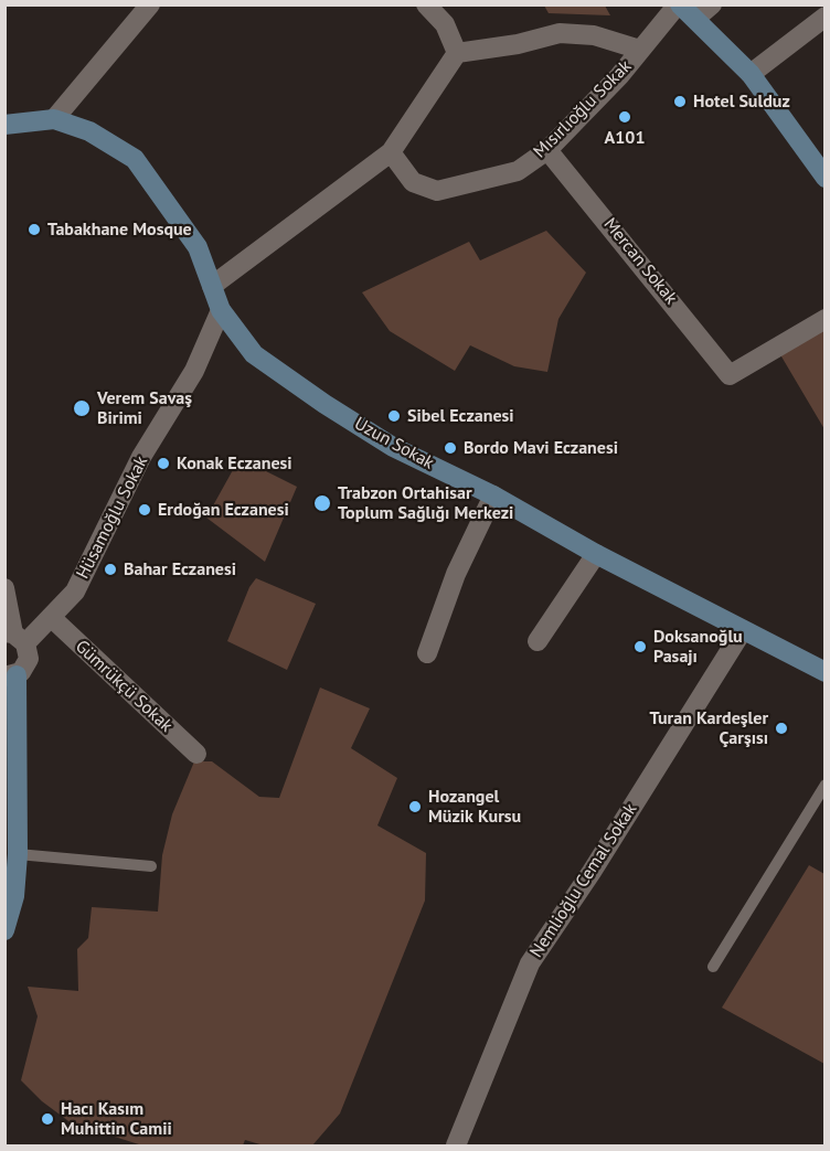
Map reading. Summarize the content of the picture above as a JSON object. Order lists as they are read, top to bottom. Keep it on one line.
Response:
{"streets":{"street":["Mısırlıoğlu Sokak","Mercan Sokak","Uzun Sokak","Hüsamoğlu Sokak","Gümrükçü Sokak","Nemlioğlu Cemal Sokak"]},"crossings":[["Mısırlıoğlu Sokak","Mercan Sokak"],["Uzun Sokak","Hüsamoğlu Sokak"],["Uzun Sokak","Nemlioğlu Cemal Sokak"],["Hüsamoğlu Sokak","Gümrükçü Sokak"]],"places":["Hotel Sulduz","A101","Tabakhane Mosque","Verem Savaş Birimi","Sibel Eczanesi","Bordo Mavi Eczanesi","Konak Eczanesi","Trabzon Ortahisar Toplum Sağlığı Merkezi","Erdoğan Eczanesi","Bahar Eczanesi","Doksanoğlu Pasajı","Turan Kardeşler Çarşısı","Hozangel Müzik Kursu","Hacı Kasım Muhittin Camii"]}
